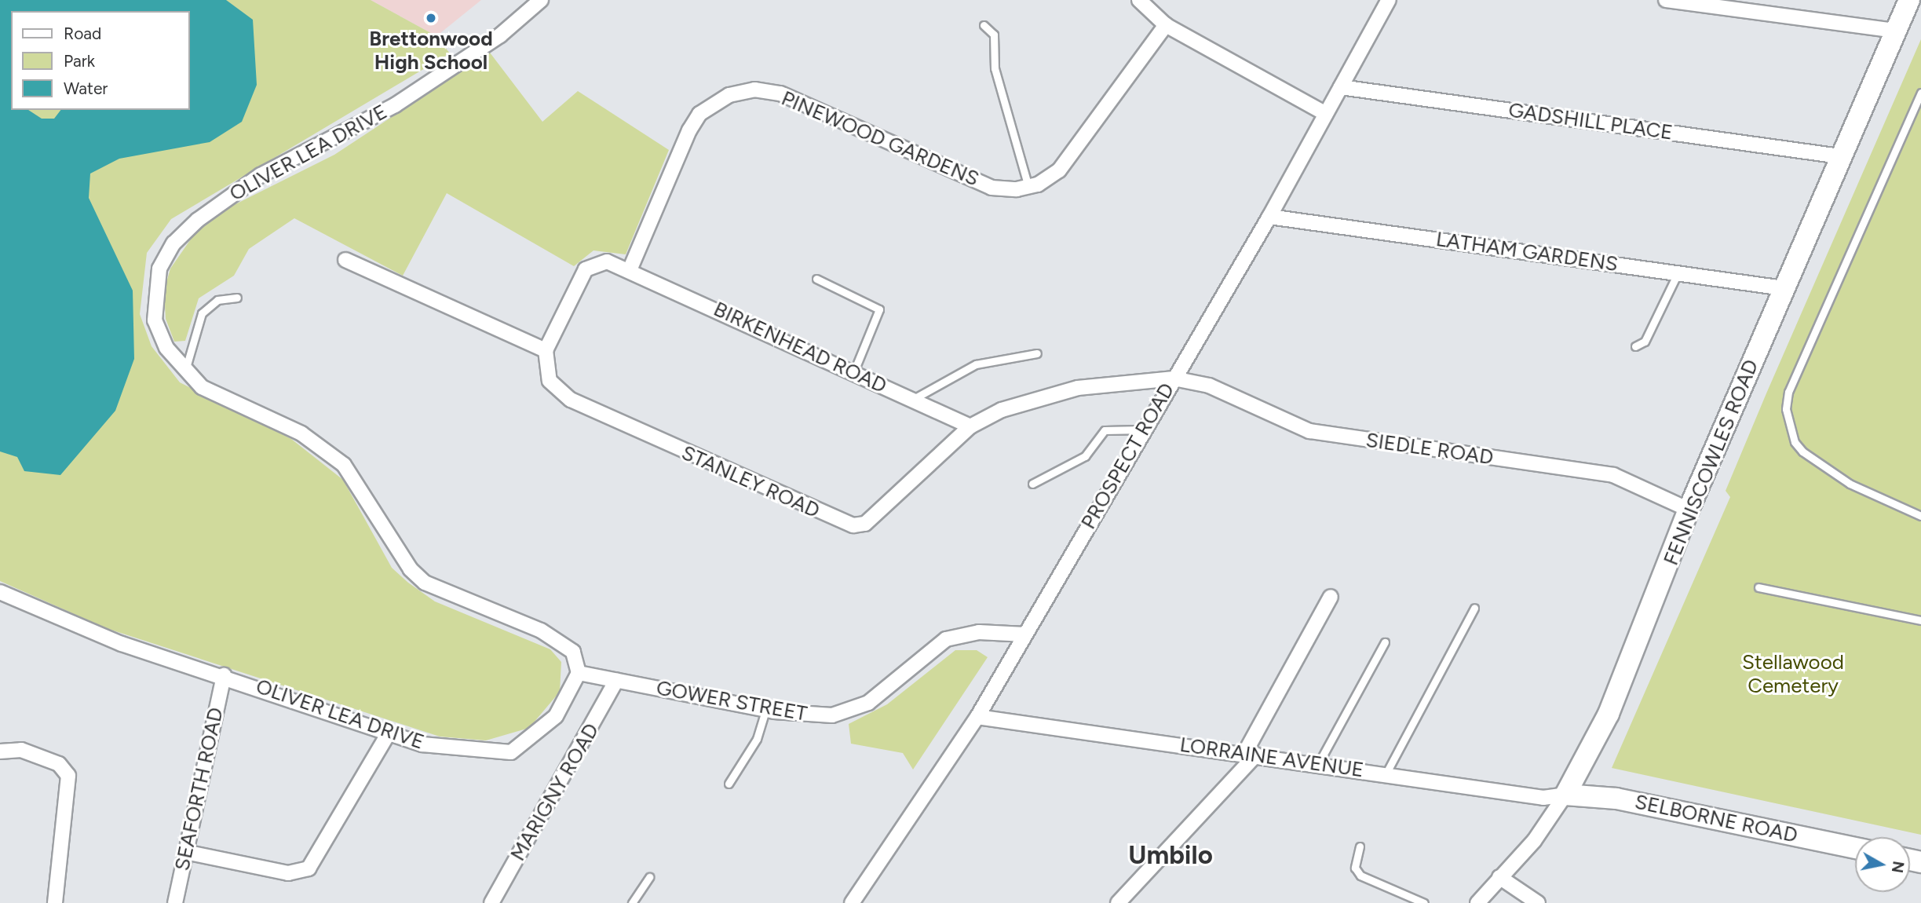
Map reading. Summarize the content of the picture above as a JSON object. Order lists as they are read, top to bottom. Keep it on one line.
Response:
{"streets":{"street":["GADSHILL PLACE","PINEWOOD GARDENS","OLIVER LEA DRIVE","LATHAM GARDENS","BIRKENHEAD ROAD","SIEDLE ROAD","PROSPECT ROAD","FENNISCOWLES ROAD","STANLEY ROAD","GOWER STREET","LORRAINE AVENUE","SEAFORTH ROAD","MARIGNY ROAD","SELBORNE ROAD"]},"crossings":[["GADSHILL PLACE","PROSPECT ROAD"],["GADSHILL PLACE","FENNISCOWLES ROAD"],["PINEWOOD GARDENS","BIRKENHEAD ROAD"],["OLIVER LEA DRIVE","GOWER STREET"],["OLIVER LEA DRIVE","SEAFORTH ROAD"],["LATHAM GARDENS","PROSPECT ROAD"],["LATHAM GARDENS","FENNISCOWLES ROAD"],["BIRKENHEAD ROAD","STANLEY ROAD"],["SIEDLE ROAD","PROSPECT ROAD"],["SIEDLE ROAD","FENNISCOWLES ROAD"],["SIEDLE ROAD","STANLEY ROAD"],["PROSPECT ROAD","STANLEY ROAD"],["PROSPECT ROAD","GOWER STREET"],["PROSPECT ROAD","LORRAINE AVENUE"],["FENNISCOWLES ROAD","LORRAINE AVENUE"],["FENNISCOWLES ROAD","SELBORNE ROAD"],["GOWER STREET","MARIGNY ROAD"],["LORRAINE AVENUE","SELBORNE ROAD"]],"districts":["Umbilo"],"parks":["Stellawood Cemetery"],"places":["Brettonwood High School"],"legend":["Road","Park","Water"],"north":"right"}
